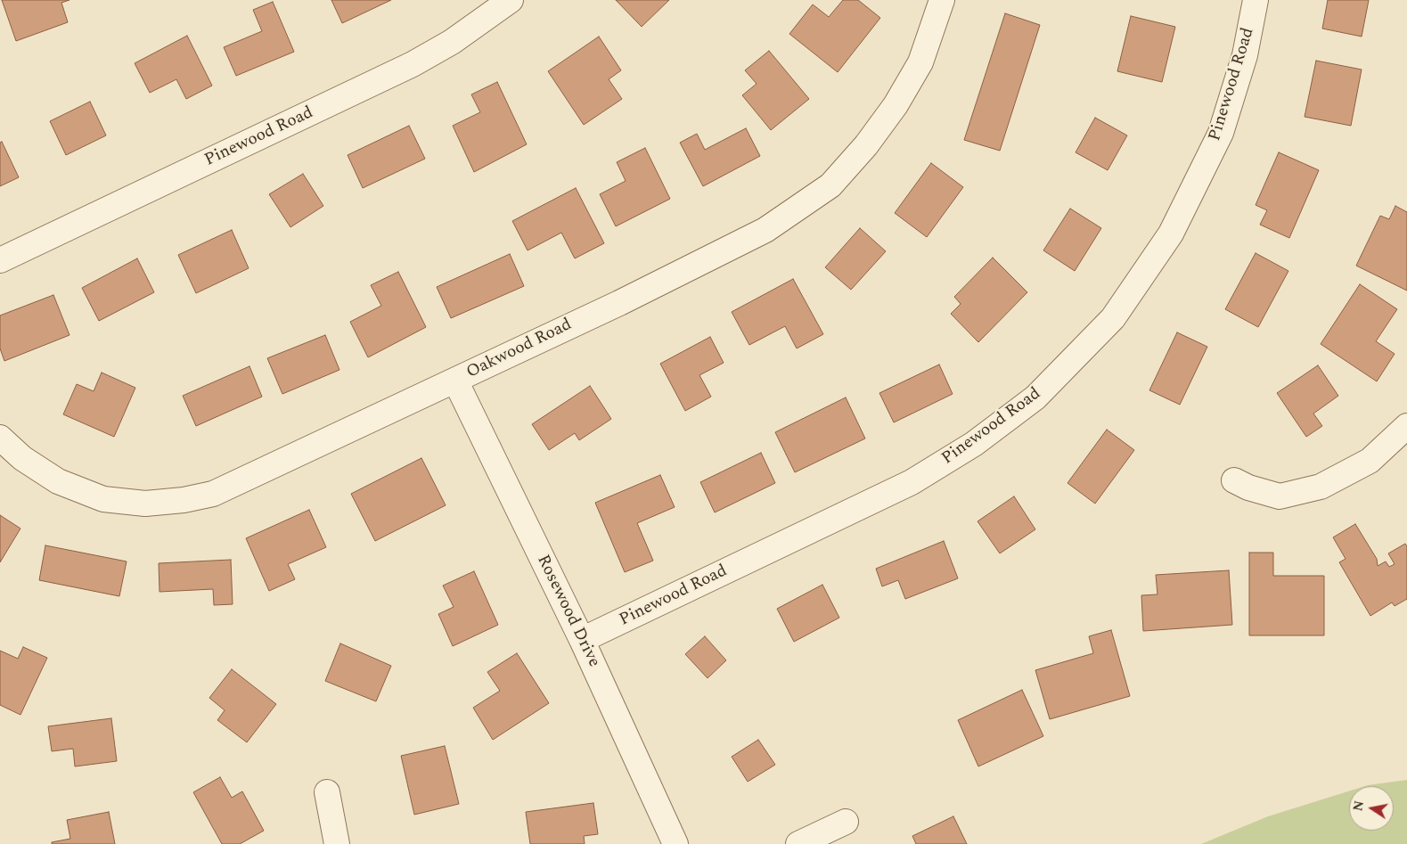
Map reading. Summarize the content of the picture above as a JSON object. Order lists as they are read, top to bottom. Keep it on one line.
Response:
{"streets":{"street":["Pinewood Road","Oakwood Road","Rosewood Drive"]},"crossings":[["Pinewood Road","Rosewood Drive"],["Oakwood Road","Rosewood Drive"]],"north":"left"}
